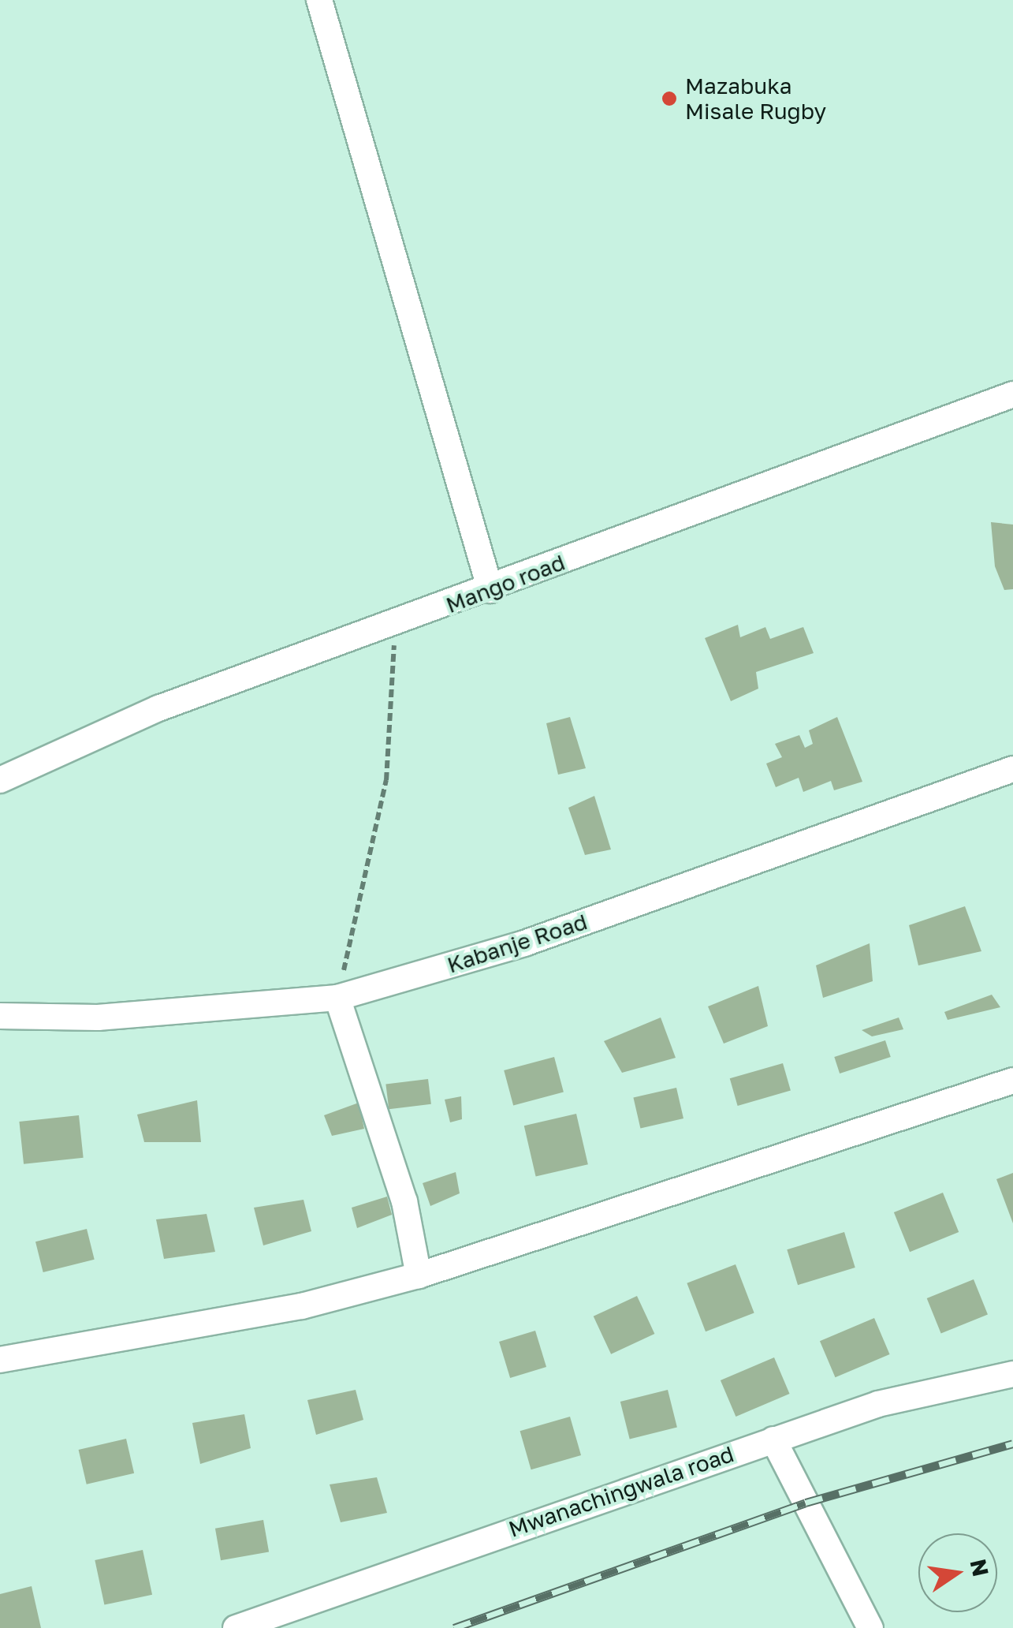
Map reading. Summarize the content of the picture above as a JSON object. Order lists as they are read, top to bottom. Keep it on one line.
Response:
{"streets":{"street":["Mango road","Kabanje Road","Mwanachingwala road"]},"places":["Mazabuka Misale Rugby"],"north":"right"}
